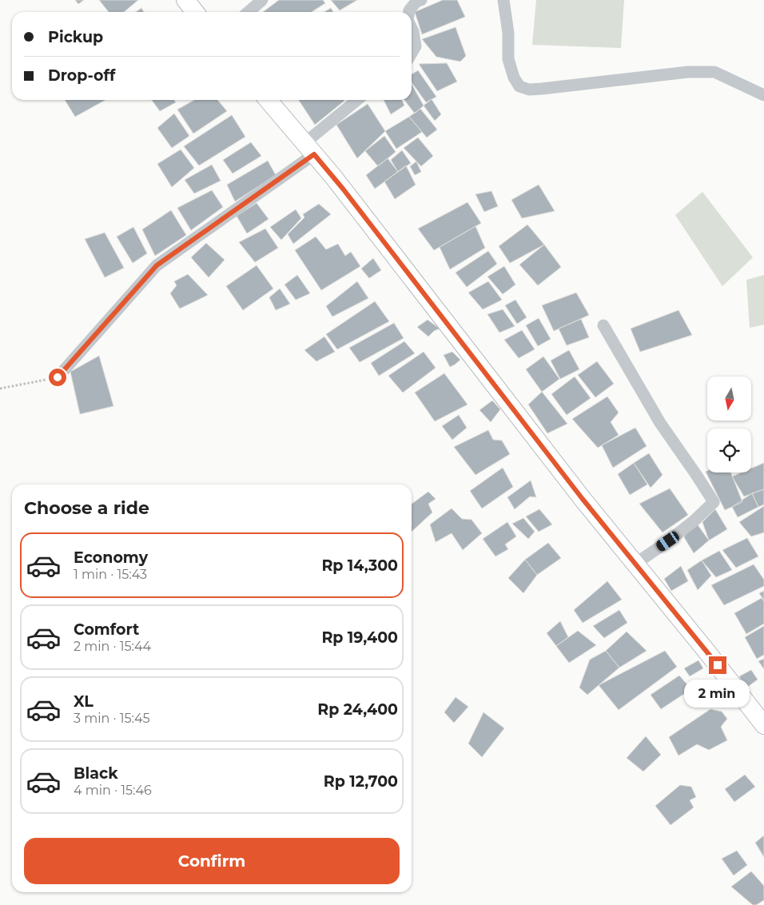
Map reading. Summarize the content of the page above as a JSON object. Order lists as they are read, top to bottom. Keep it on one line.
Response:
{"north":"bottom","page":{"banner":["Pickup","Drop-off"],"heading":"Choose a ride","list":[{"name":"Economy","note":"1 min · 15:43","value":"Rp 14,300"},{"name":"Comfort","note":"2 min · 15:44","value":"Rp 19,400"},{"name":"XL","note":"3 min · 15:45","value":"Rp 24,400"},{"name":"Black","note":"4 min · 15:46","value":"Rp 12,700"}],"bubble":"2 min","buttons":"Confirm"}}
